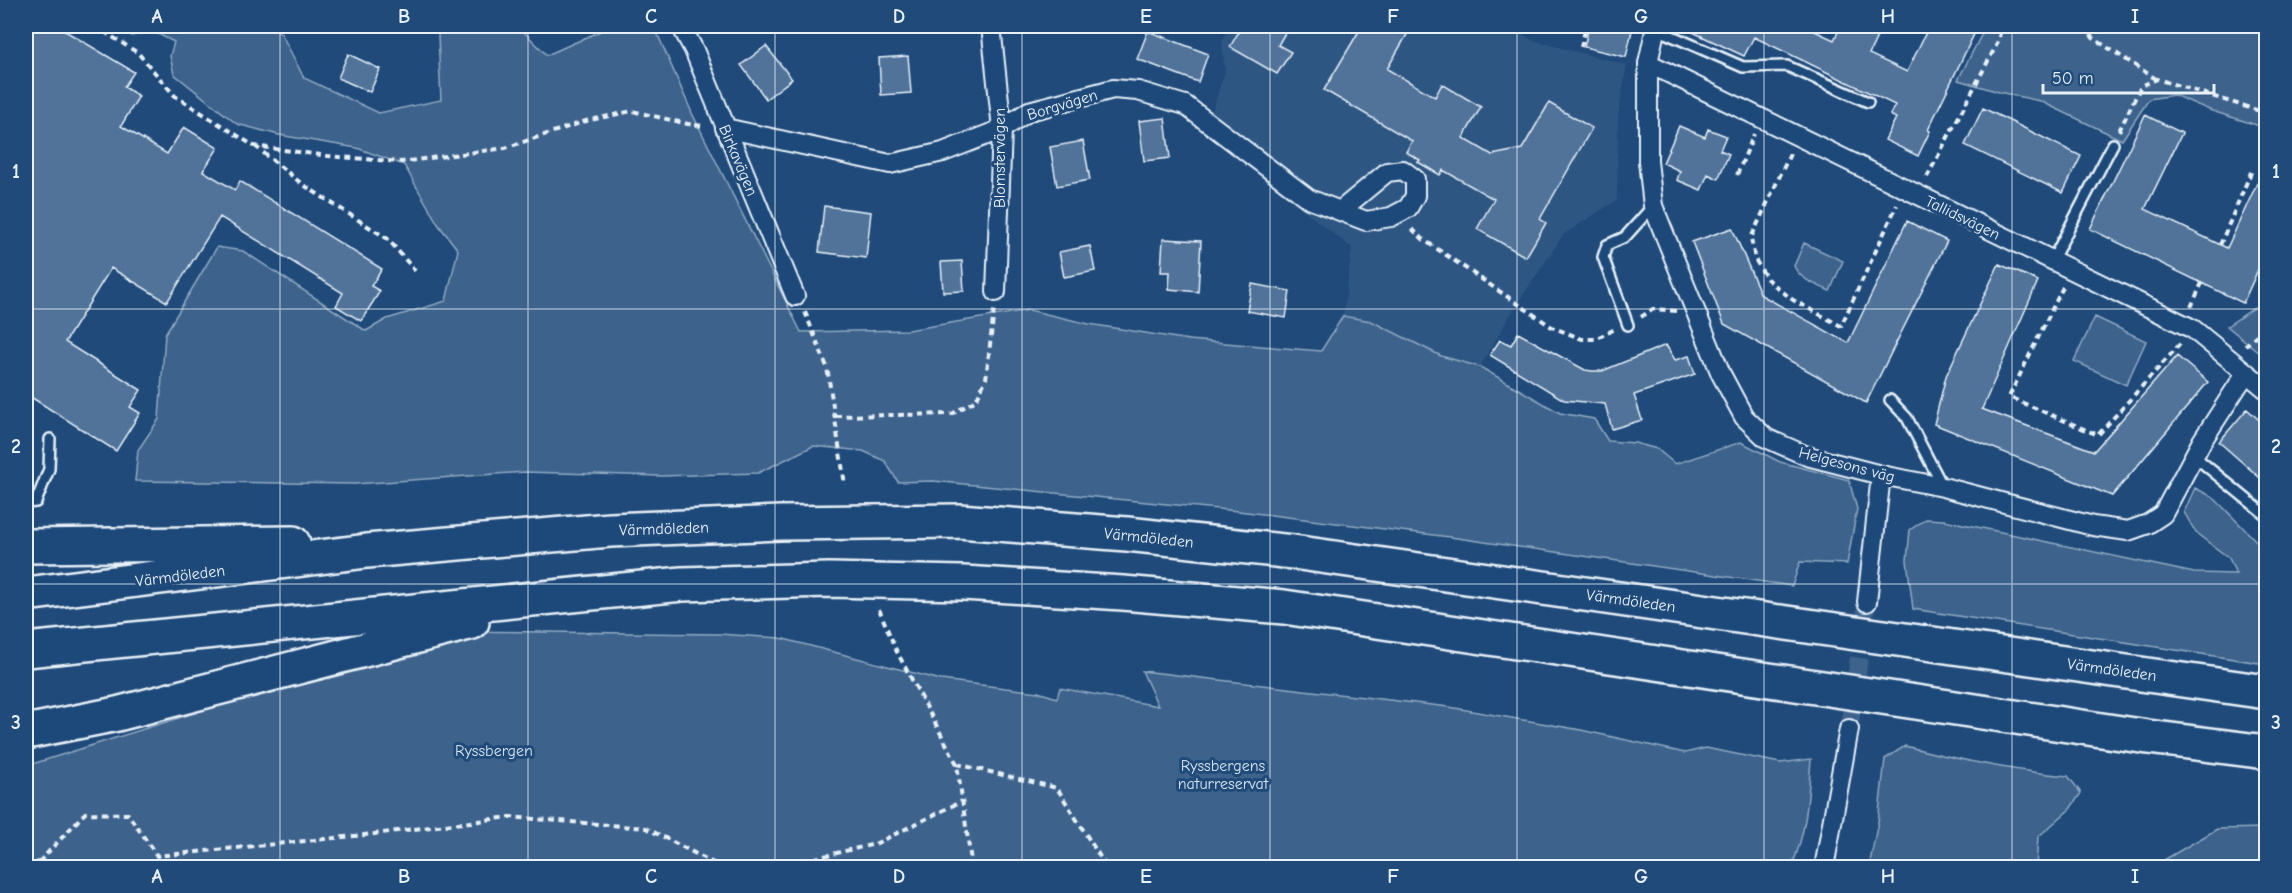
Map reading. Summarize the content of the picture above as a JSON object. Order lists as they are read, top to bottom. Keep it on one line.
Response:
{"streets":{"highway":["Värmdöleden"],"street":["Borgvägen","Blomstervägen","Birkavägen","Tallidsvägen","Helgesons väg"]},"crossings":[["Borgvägen","Blomstervägen"],["Borgvägen","Birkavägen"],["Tallidsvägen","Helgesons väg"]],"parks":["Ryssbergen","Ryssbergens naturreservat"],"scale_bar":"50 m","grid":{"columns":["A","B","C","D","E","F","G","H","I"],"rows":["1","2","3"]}}
